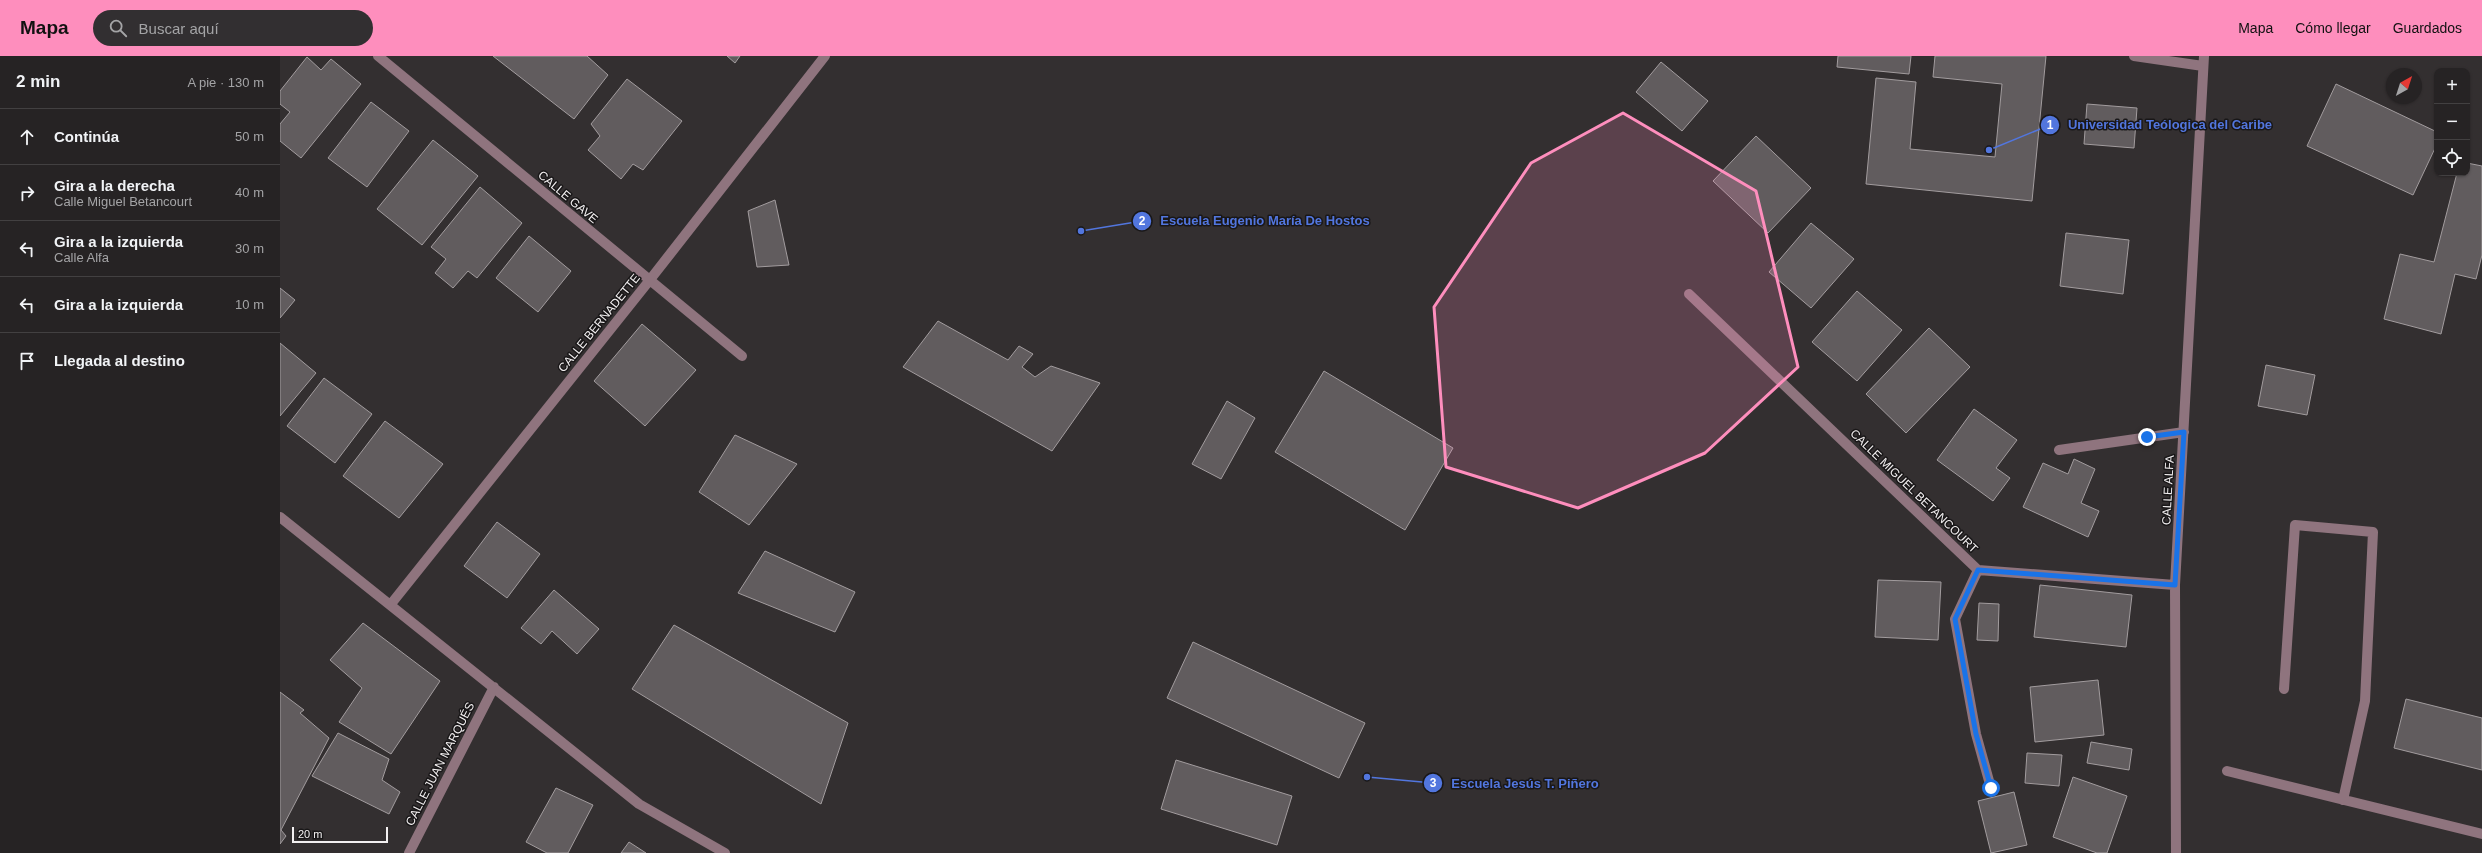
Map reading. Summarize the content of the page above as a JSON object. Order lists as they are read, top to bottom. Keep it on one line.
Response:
{"streets":{"street":["CALLE GAVE","CALLE BERNADETTE","CALLE ALFA","CALLE MIGUEL BETANCOURT","CALLE JUAN MARQUÉS"]},"crossings":[["CALLE GAVE","CALLE BERNADETTE"],["CALLE ALFA","CALLE MIGUEL BETANCOURT"]],"places":["Universidad Teólogica del Caribe","Escuela Eugenio María De Hostos","Escuela Jesús T. Piñero"],"scale_bar":"20 m","north":"top right","page":{"header":"Mapa","search":"Buscar aquí","nav":["Mapa","Cómo llegar","Guardados"],"heading":["2 min","A pie · 130 m"],"map_buttons":["+","−"],"list":[["Continúa","50 m"],["Gira a la derecha","Calle Miguel Betancourt","40 m"],["Gira a la izquierda","Calle Alfa","30 m"],["Gira a la izquierda","10 m"],"Llegada al destino"],"scale":"20 m"}}
